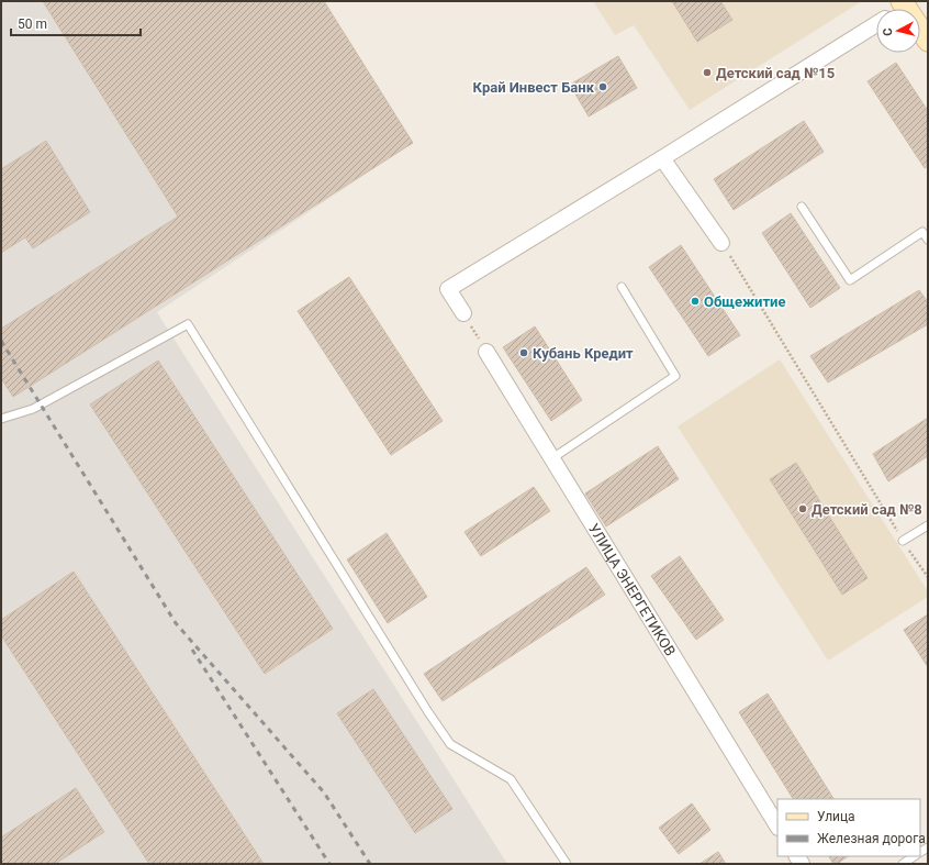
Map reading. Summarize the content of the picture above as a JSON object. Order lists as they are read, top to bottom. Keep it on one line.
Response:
{"streets":{"street":["УЛИЦА ЭНЕРГЕТИКОВ"]},"places":["Детский сад №15","Край Инвест Банк","Общежитие","Кубань Кредит","Детский сад №8"],"legend":["Улица","Железная дорога"],"scale_bar":"50 m","north":"left"}
